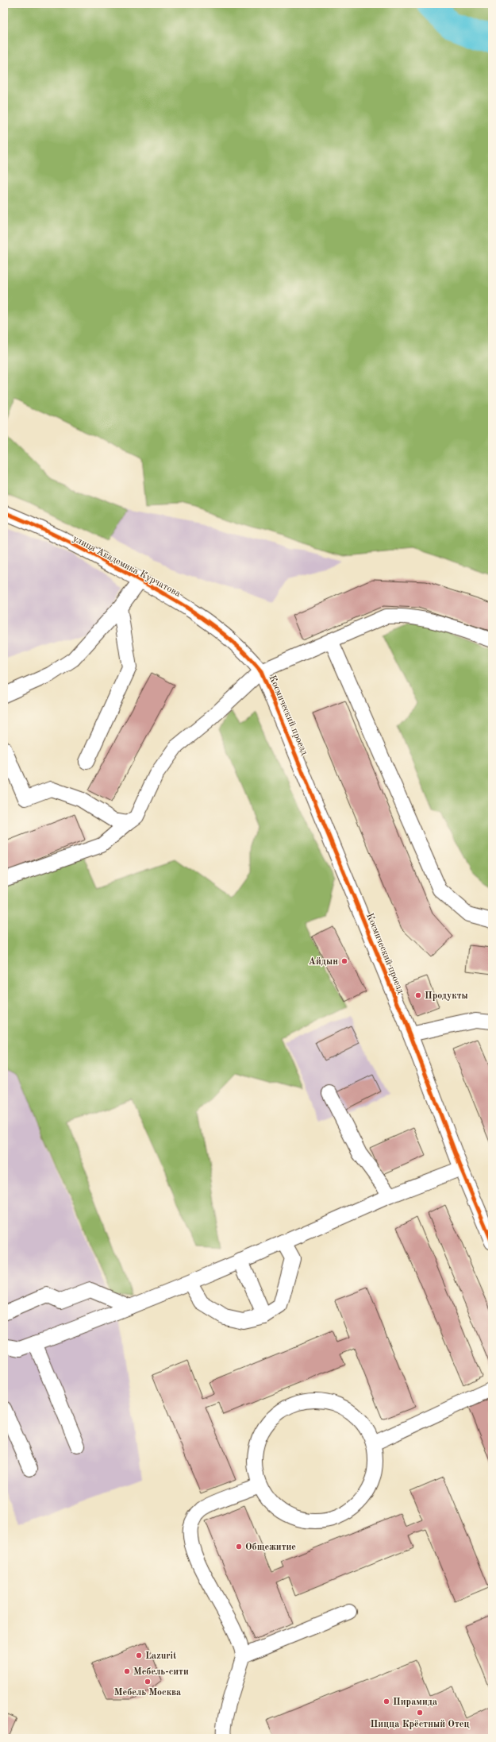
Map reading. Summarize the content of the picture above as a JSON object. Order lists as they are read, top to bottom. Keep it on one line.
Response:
{"streets":{"street":["улица Академика Курчатова","Космический проезд"]},"crossings":[["улица Академика Курчатова","Космический проезд"]],"places":["Айдын","Продукты","Общежитие","Lazurit","Мебель-сити","Мебель Москва","Пирамида","Пицца Крёстный Отец"]}
